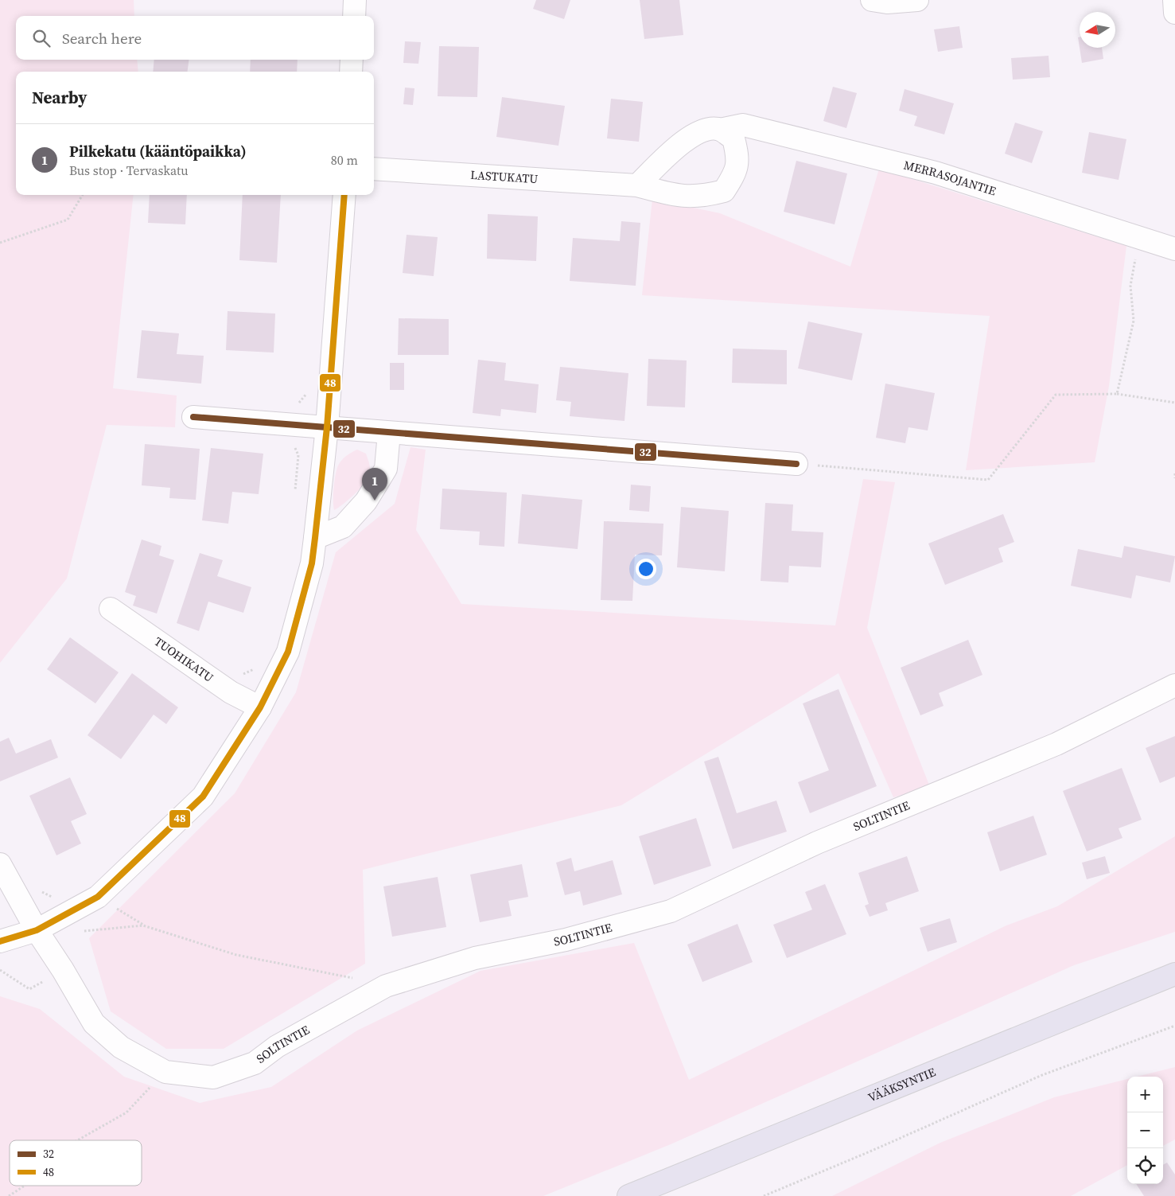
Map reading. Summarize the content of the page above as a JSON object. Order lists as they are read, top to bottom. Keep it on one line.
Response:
{"streets":{"highway":["VÄÄKSYNTIE"],"street":["LASTUKATU","MERRASOJANTIE","TUOHIKATU","SOLTINTIE"]},"crossings":[["LASTUKATU","MERRASOJANTIE"]],"lines":["transit line 48","transit line 32"],"legend":["32","48"],"north":"left","page":{"search":"Search here","heading":"Nearby","list":[{"mark":"1","name":"Pilkekatu (kääntöpaikka)","note":"Bus stop · Tervaskatu","value":"80 m"}],"pins":"1","map_buttons":["+","−"]}}
